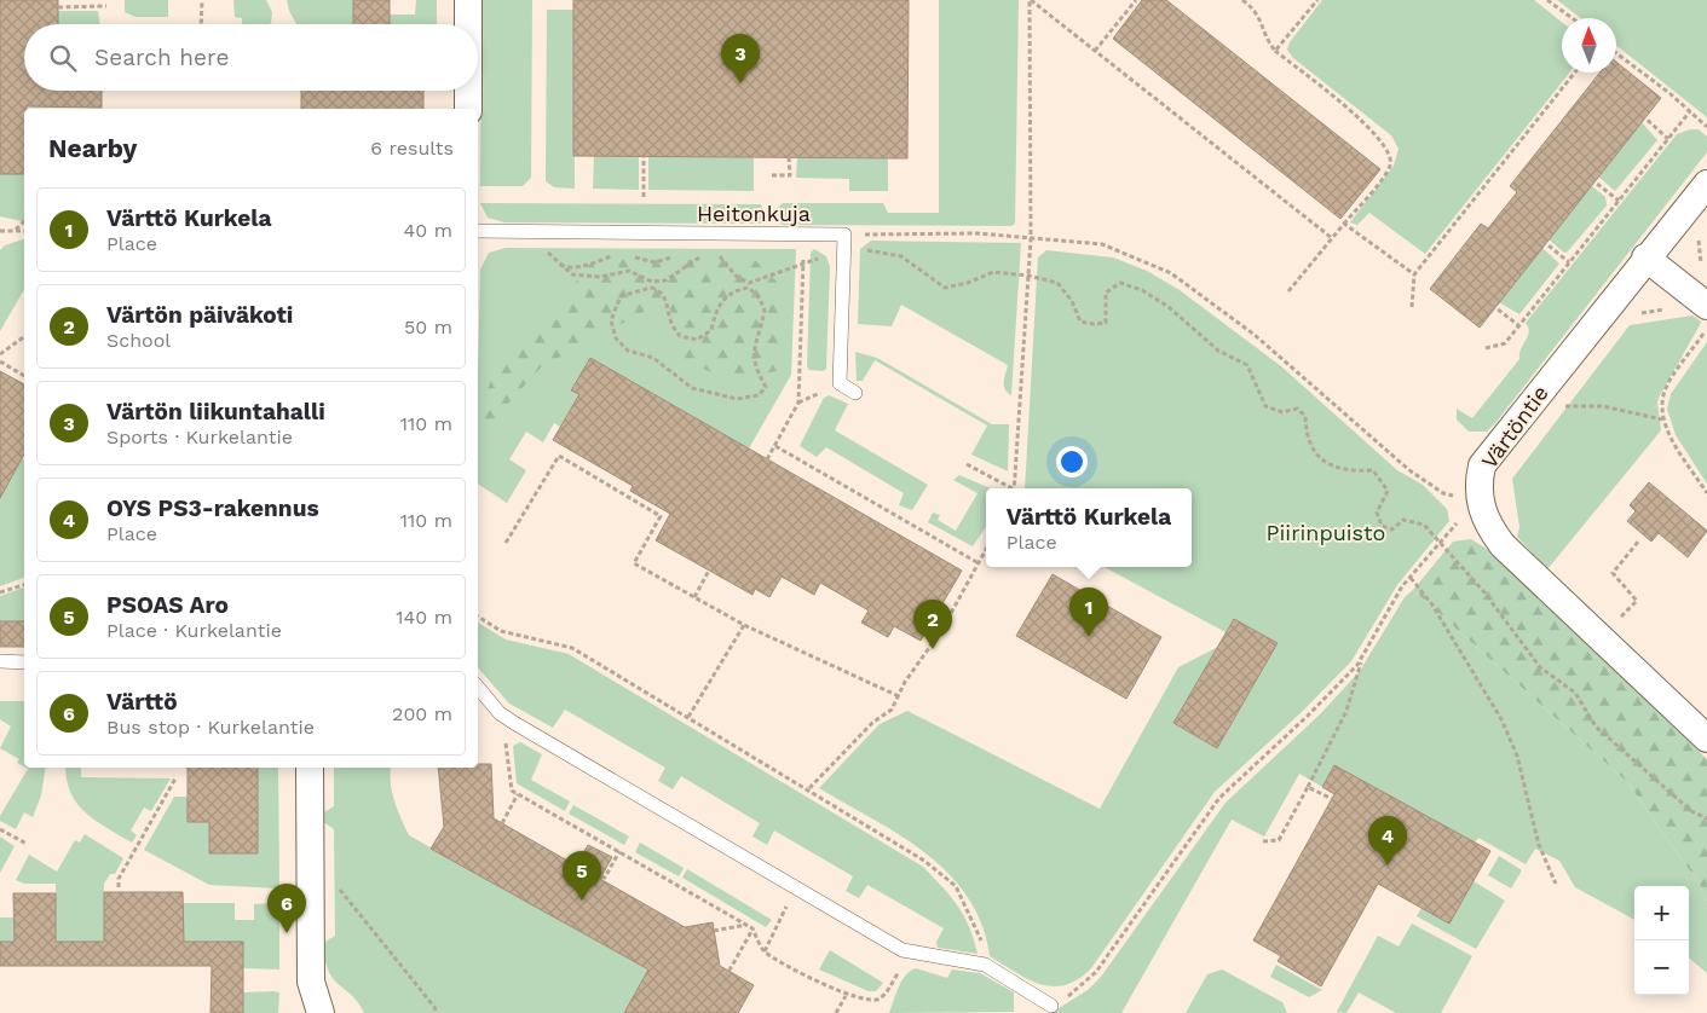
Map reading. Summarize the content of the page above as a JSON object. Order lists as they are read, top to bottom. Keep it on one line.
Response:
{"streets":{"street":["Värtöntie"],"lane":["Heitonkuja"]},"parks":["Piirinpuisto"],"north":"top","page":{"search":"Search here","pins":["3","1","2","4","5","6"],"heading":["Nearby","6 results"],"list":[{"mark":"1","name":"Värttö Kurkela","note":"Place","value":"40 m"},{"mark":"2","name":"Värtön päiväkoti","note":"School","value":"50 m"},{"mark":"3","name":"Värtön liikuntahalli","note":"Sports · Kurkelantie","value":"110 m"},{"mark":"4","name":"OYS PS3-rakennus","note":"Place","value":"110 m"},{"mark":"5","name":"PSOAS Aro","note":"Place · Kurkelantie","value":"140 m"},{"mark":"6","name":"Värttö","note":"Bus stop · Kurkelantie","value":"200 m"}],"popup":["Värttö Kurkela","Place"],"map_buttons":["+","−"]}}
